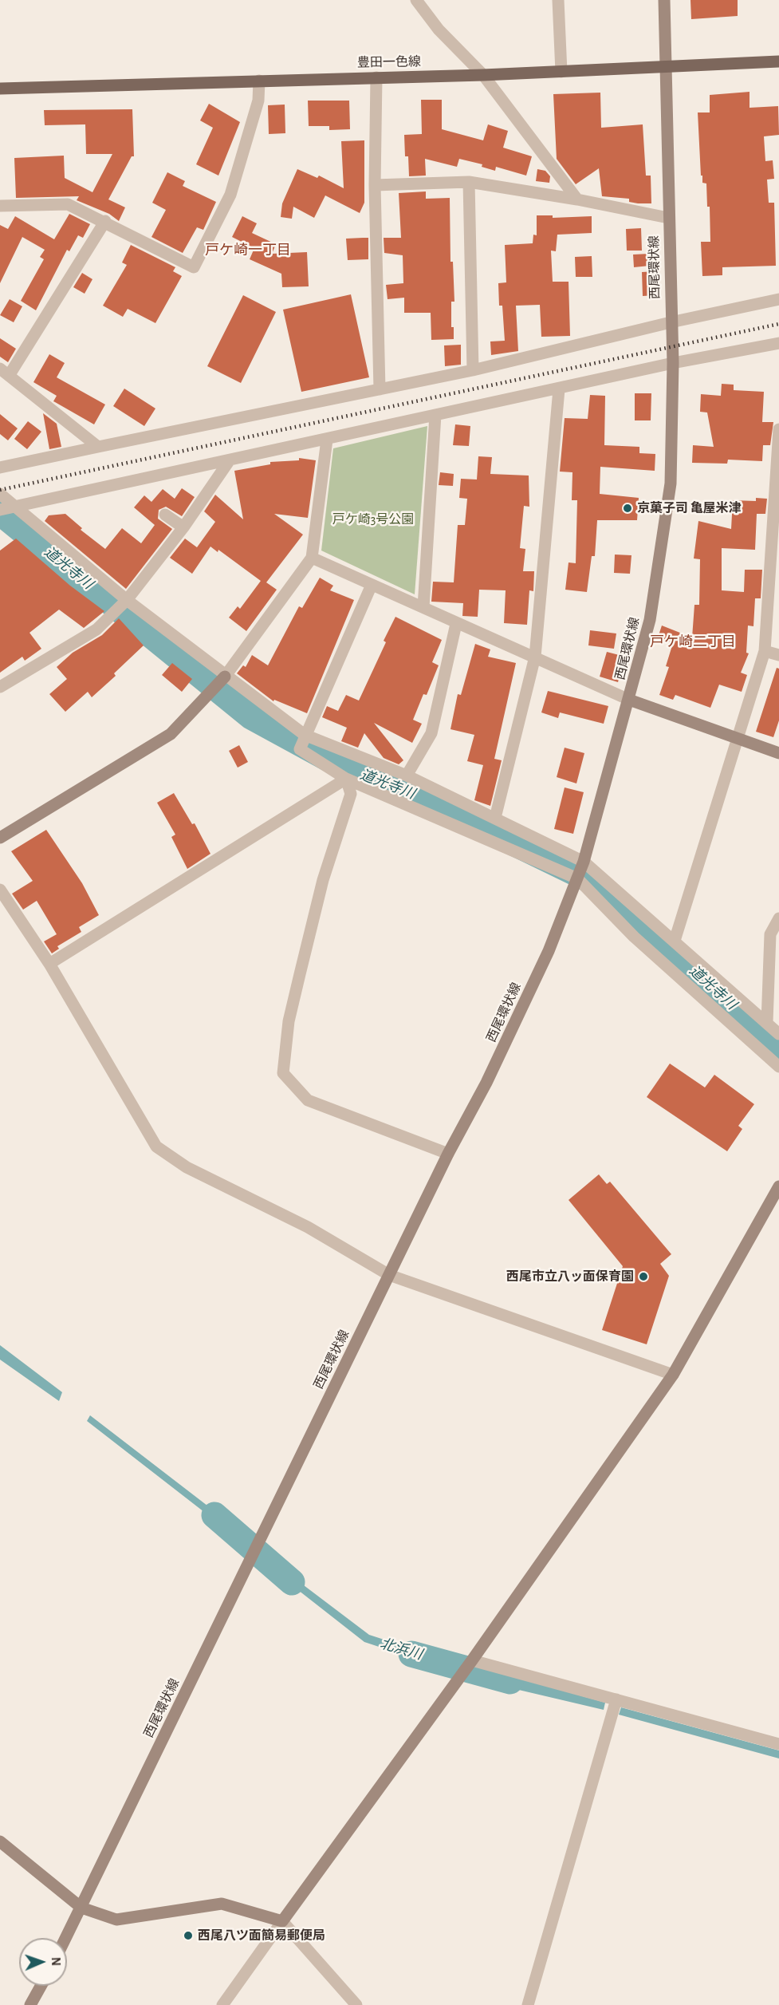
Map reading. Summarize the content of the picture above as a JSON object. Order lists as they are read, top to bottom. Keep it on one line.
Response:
{"streets":{"main road":["豊田一色線","西尾環状線"]},"crossings":[["豊田一色線","西尾環状線"]],"districts":["戸ケ崎一丁目","戸ケ崎二丁目"],"water":["道光寺川","北浜川"],"parks":["戸ケ崎3号公園"],"places":["京菓子司 亀屋米津","西尾市立八ッ面保育園","西尾八ツ面簡易郵便局"],"north":"right"}
